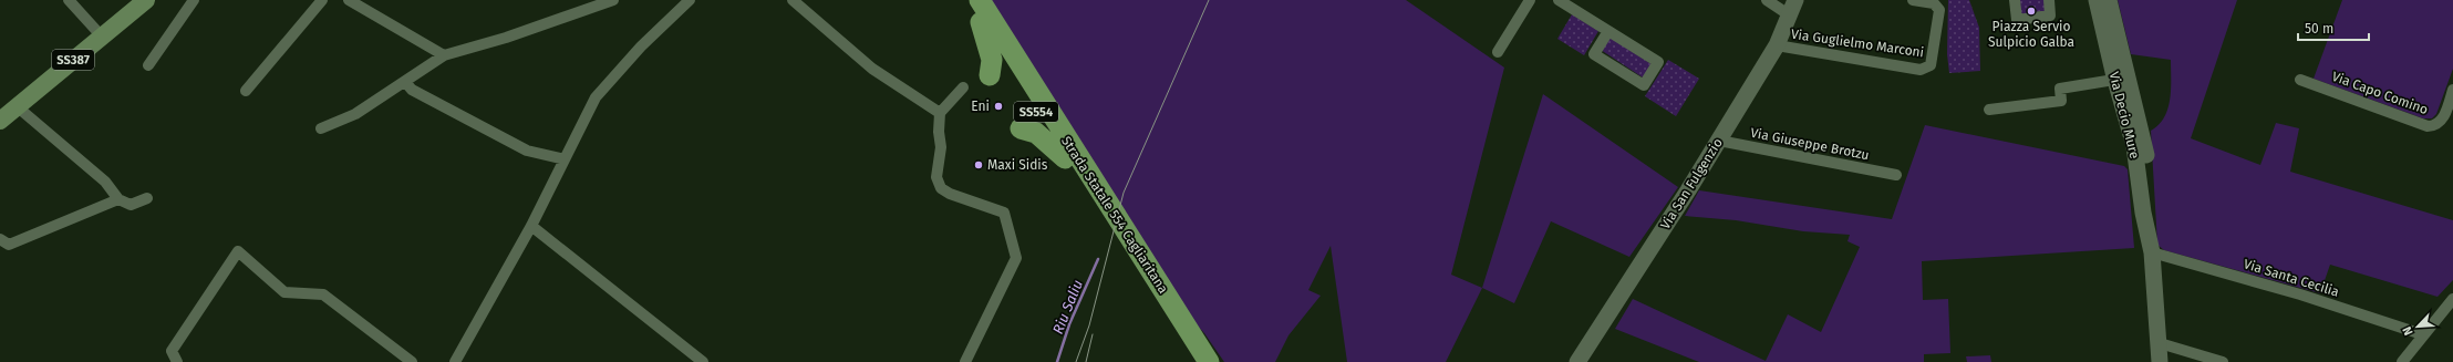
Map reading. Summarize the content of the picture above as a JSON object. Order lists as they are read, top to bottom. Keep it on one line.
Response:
{"streets":{"highway":["SS554","Strada Statale 554 Cagliaritana"],"main road":["SS387"],"street":["Via Guglielmo Marconi","Via Capo Comino","Via Decio Mure","Via Giuseppe Brotzu","Via San Fulgenzio","Via Santa Cecilia"]},"crossings":[["Via Guglielmo Marconi","Via San Fulgenzio"],["Via Decio Mure","Via Santa Cecilia"],["Via Giuseppe Brotzu","Via San Fulgenzio"]],"water":["Riu Saliu"],"places":["Piazza Servio Sulpicio Galba","Eni","Maxi Sidis"],"scale_bar":"50 m","north":"bottom left"}
